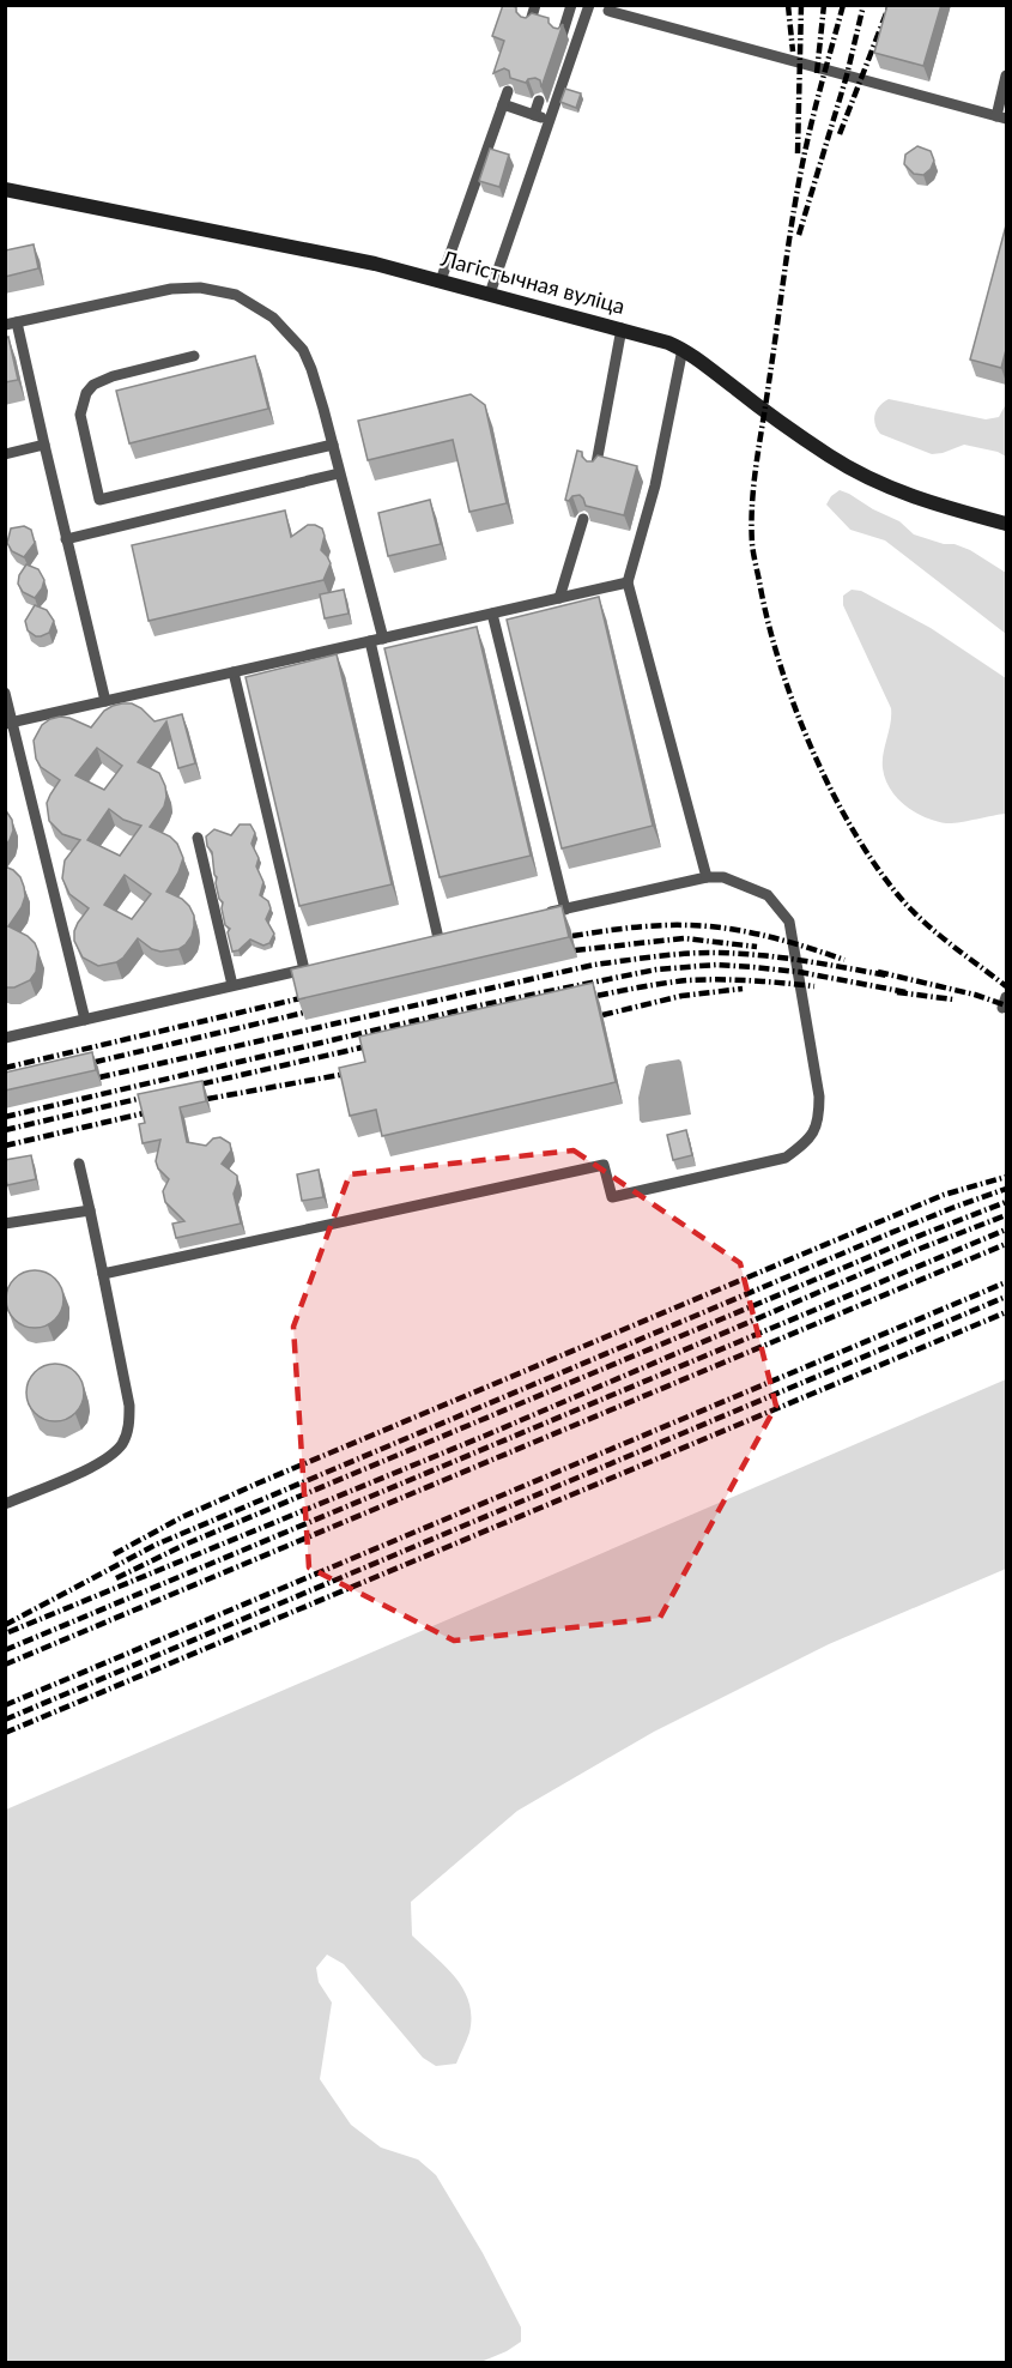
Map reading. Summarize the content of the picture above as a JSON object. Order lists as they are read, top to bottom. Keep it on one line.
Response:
{"streets":{"street":["Лагістычная вуліца"]}}
